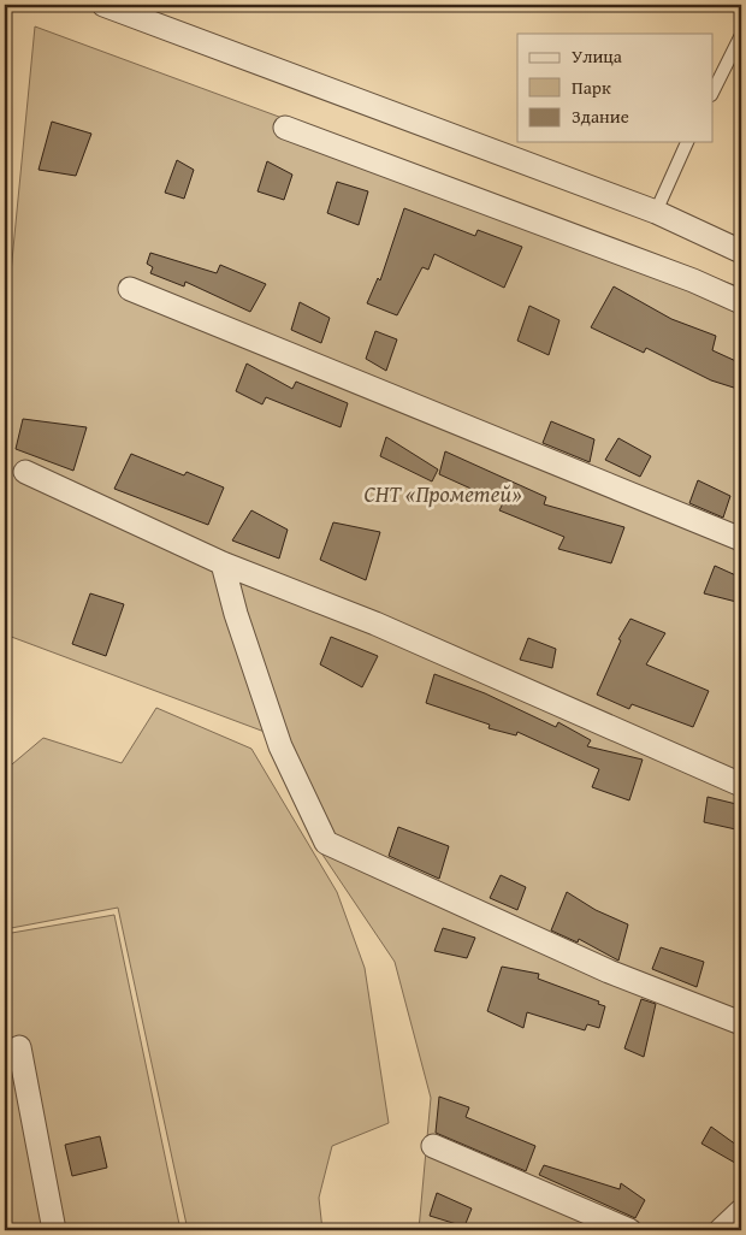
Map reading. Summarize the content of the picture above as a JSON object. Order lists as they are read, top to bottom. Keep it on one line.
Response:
{"parks":["СНТ «Прометей»"],"legend":["Улица","Парк","Здание"]}
